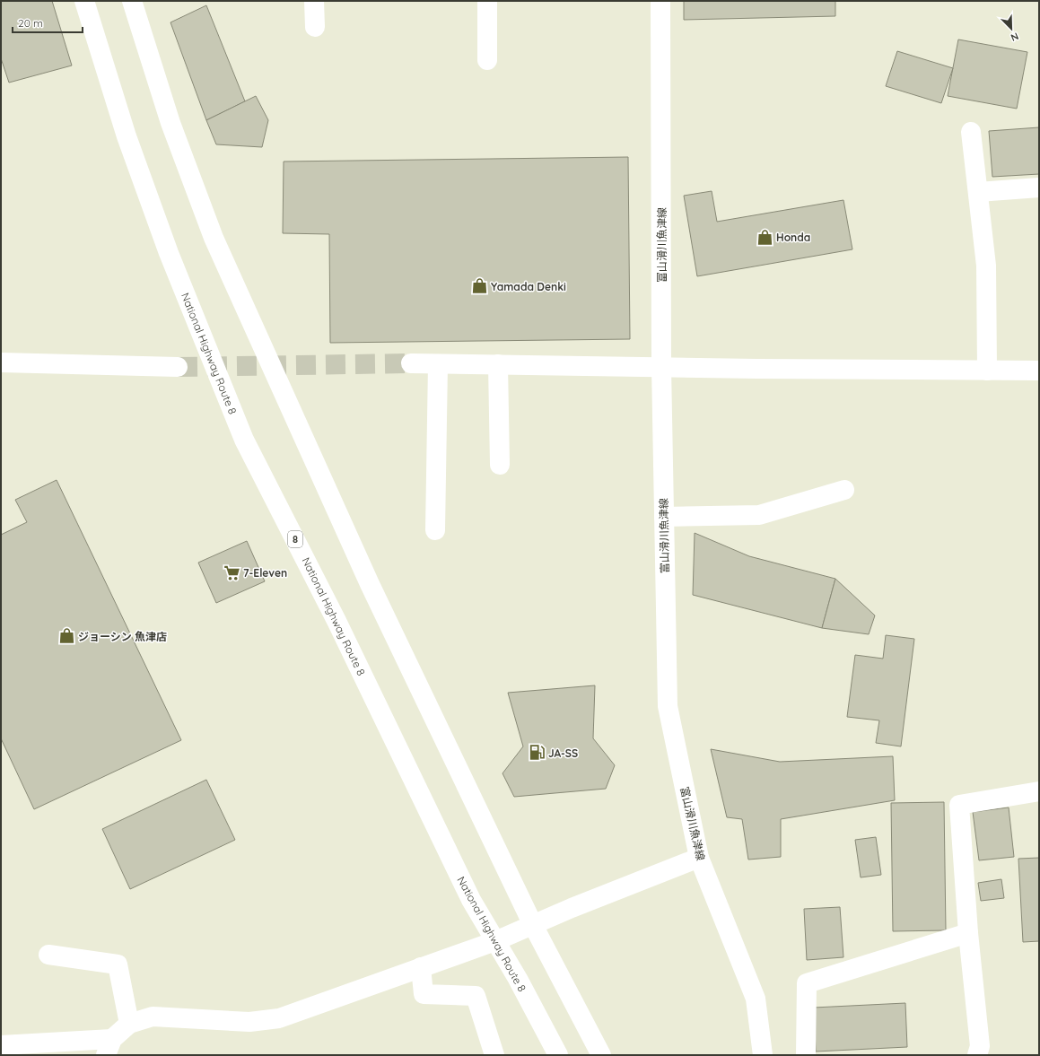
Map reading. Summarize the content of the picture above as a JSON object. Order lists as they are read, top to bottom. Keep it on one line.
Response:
{"streets":{"main road":["富山滑川魚津線","National Highway Route 8","8"]},"places":{"shop":["Honda","Yamada Denki","ジョーシン 魚津店"],"supermarket":["7-Eleven"],"fuel station":["JA-SS"]},"scale_bar":"20 m","north":"bottom right"}
